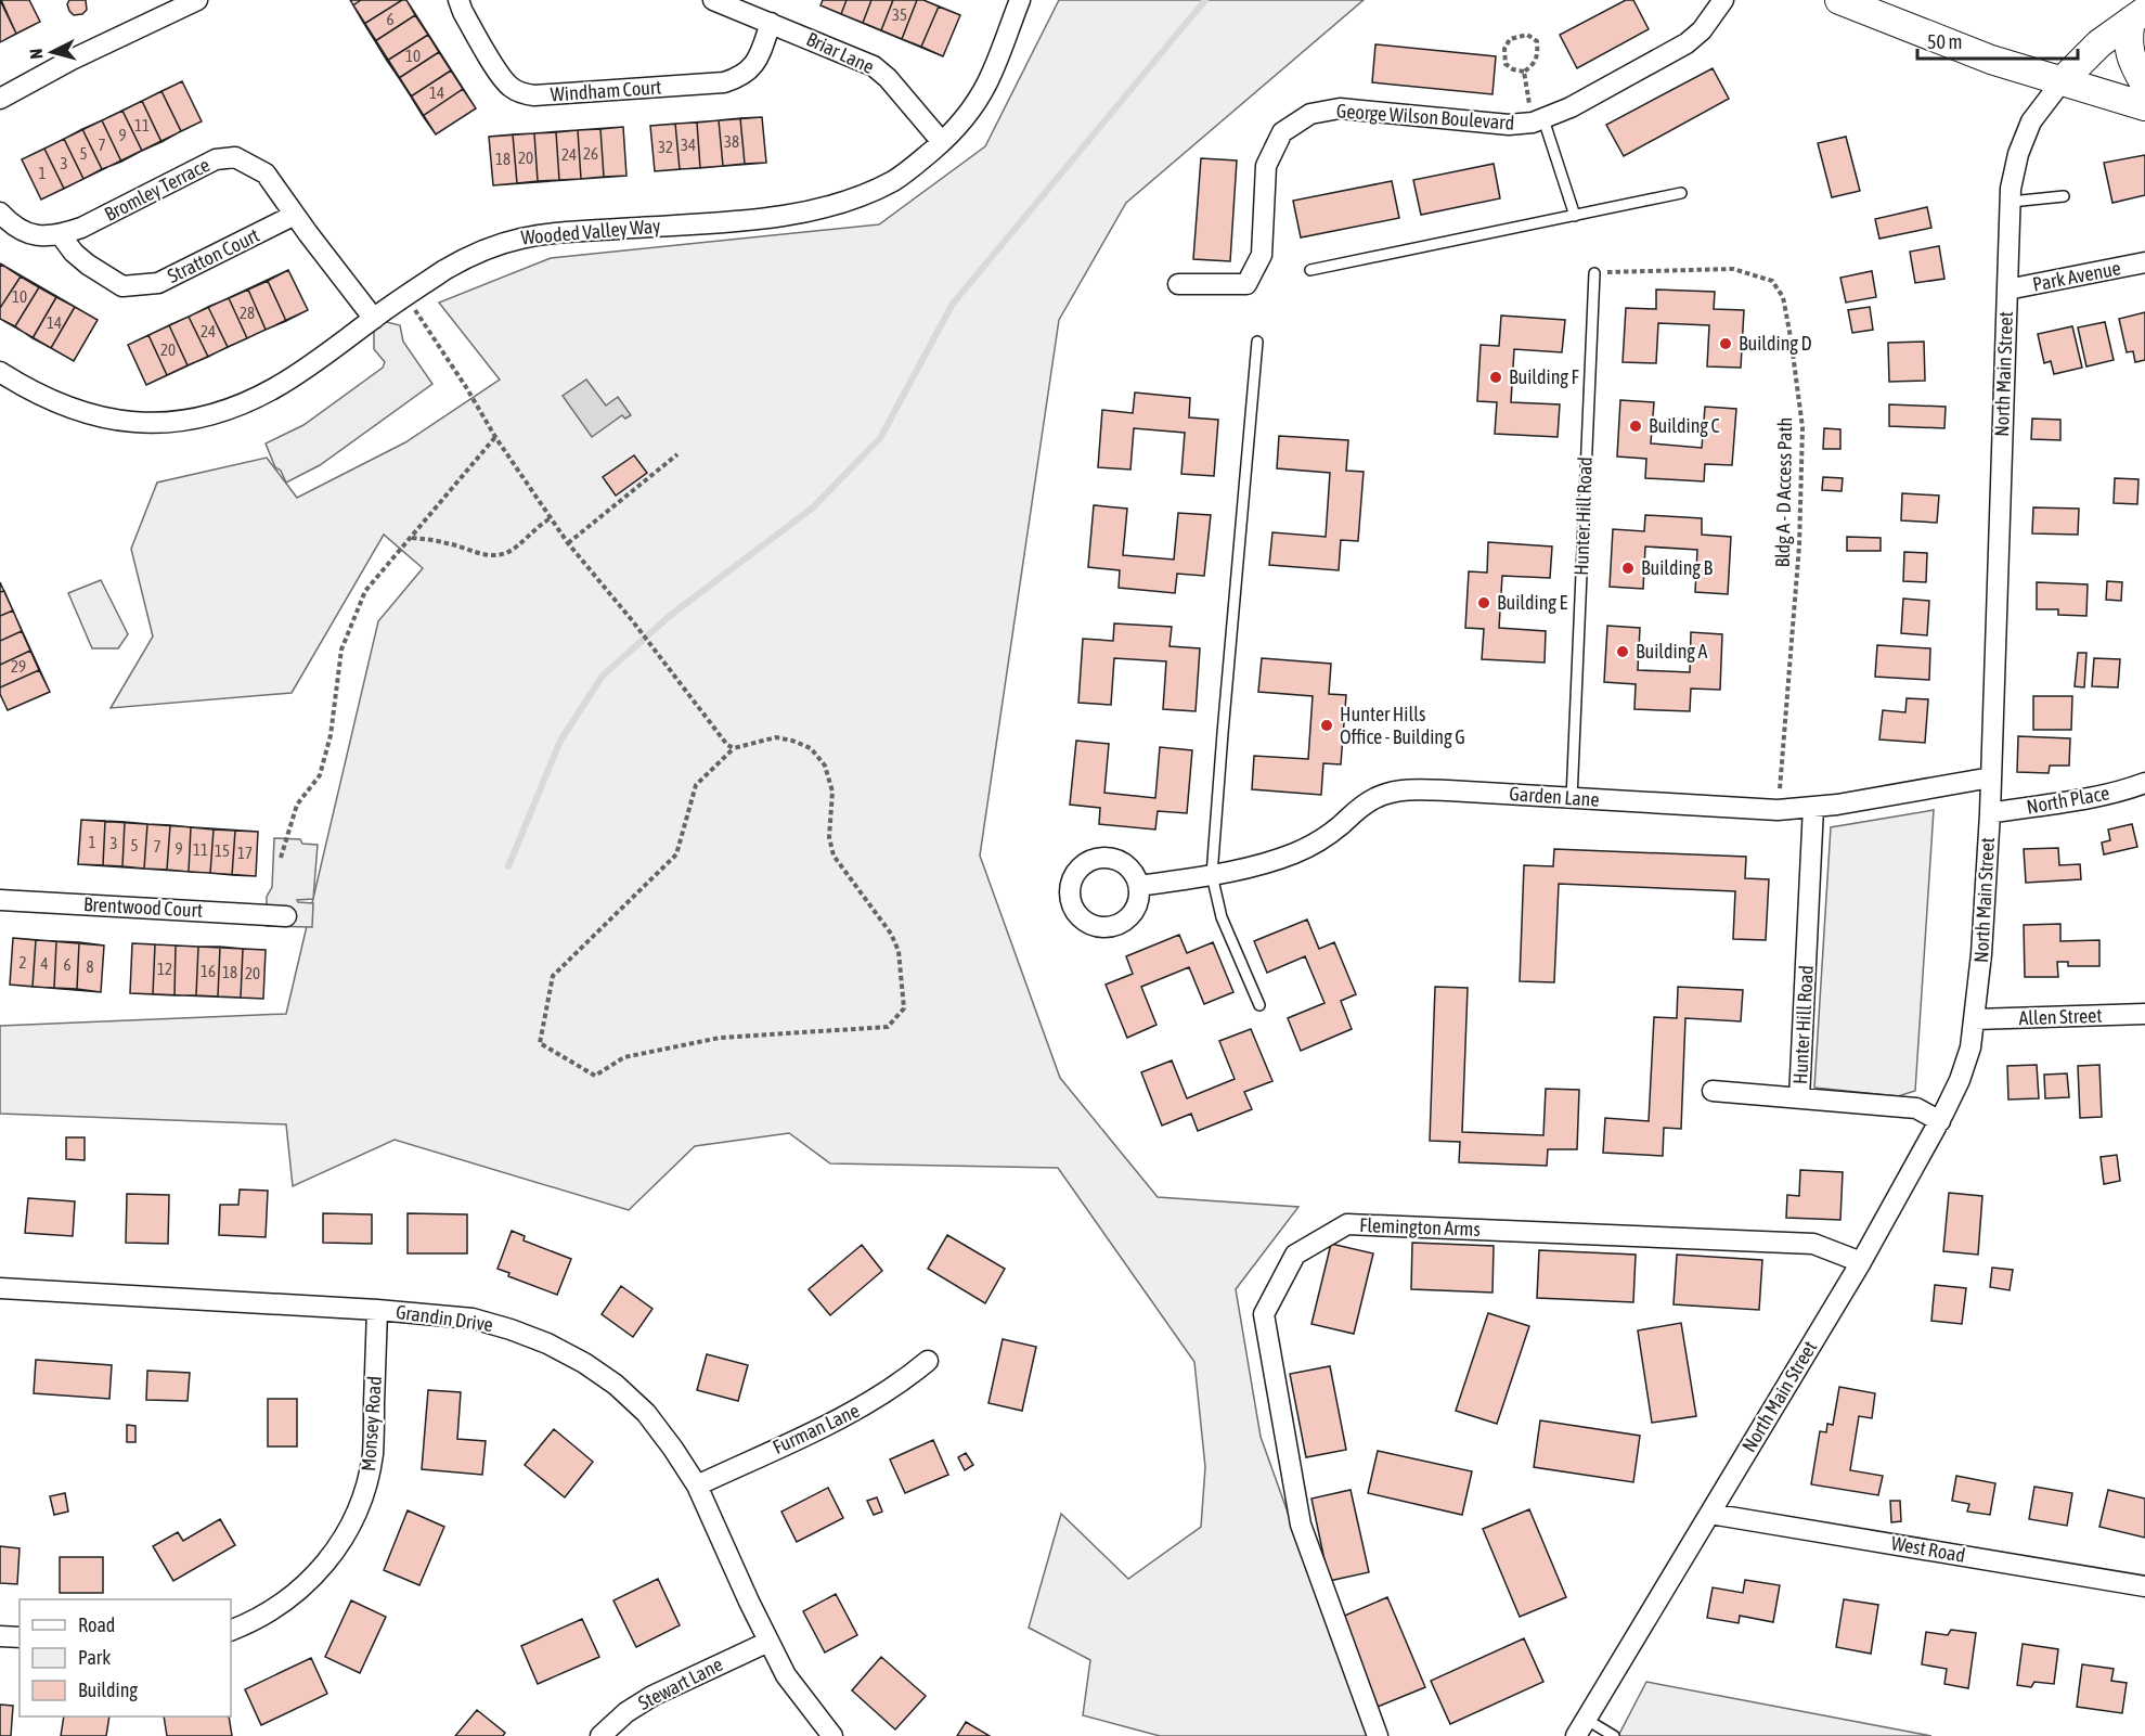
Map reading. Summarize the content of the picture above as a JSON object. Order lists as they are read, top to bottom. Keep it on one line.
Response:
{"streets":{"street":["Briar Lane","Windham Court","George Wilson Boulevard","Bromley Terrace","Wooded Valley Way","Stratton Court","Park Avenue","North Main Street","Hunter Hill Road","Garden Lane","North Place","Brentwood Court","Allen Street","Flemington Arms","Grandin Drive","Monsey Road","Furman Lane","West Road","Stewart Lane"],"path":["Bldg A - D Access Path"]},"crossings":[["Briar Lane","Windham Court"],["Briar Lane","Wooded Valley Way"],["Bromley Terrace","Wooded Valley Way"],["Bromley Terrace","Stratton Court"],["Park Avenue","North Main Street"],["North Main Street","Hunter Hill Road"],["North Main Street","Garden Lane"],["North Main Street","North Place"],["North Main Street","Allen Street"],["North Main Street","Flemington Arms"],["North Main Street","West Road"],["Bldg A - D Access Path","Hunter Hill Road"],["Bldg A - D Access Path","Garden Lane"],["Hunter Hill Road","Garden Lane"],["Grandin Drive","Monsey Road"],["Grandin Drive","Furman Lane"],["Grandin Drive","Stewart Lane"]],"places":["Building D","Building F","Building C","Building B","Building E","Building A","Hunter Hills Office - Building G"],"house_numbers":["35","6","10","14","11","9","38","7","34","32","5","26","24","20","18","3","1","10","28","14","24","20","29","1","3","5","7","9","11","15","17","2","4","6","8","12","16","18","20"],"legend":["Road","Park","Building"],"scale_bar":"50 m","north":"left"}
